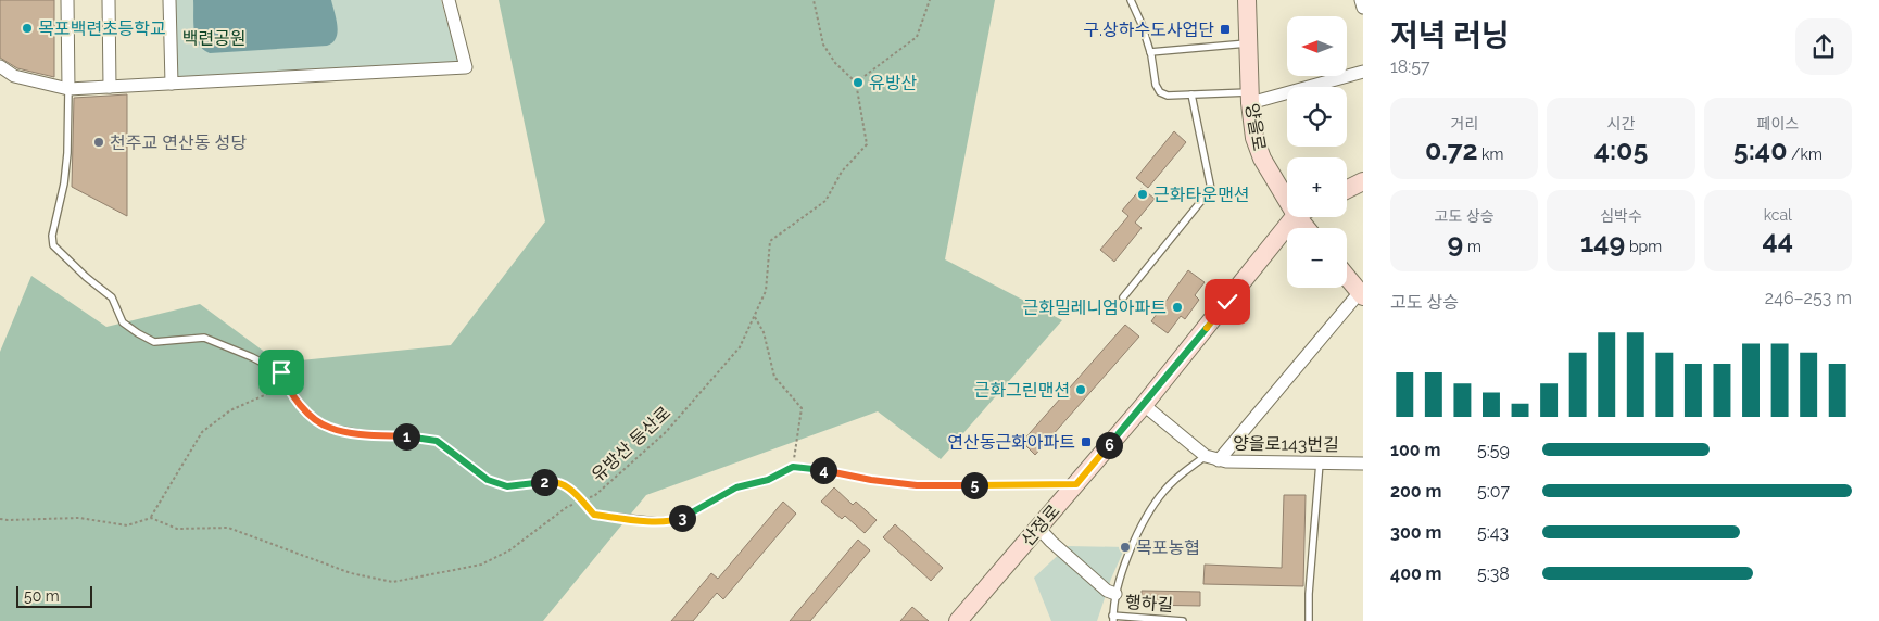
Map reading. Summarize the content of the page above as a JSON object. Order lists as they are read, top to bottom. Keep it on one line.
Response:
{"streets":{"street":["양을로","양을로143번길","산정로"],"lane":["행하길"],"path":["유방산 등산로"]},"parks":["백련공원"],"places":{"other":["목포백련초등학교","유방산","천주교 연산동 성당","근화타운맨션","근화밀레니엄아파트","근화그린맨션","목포농협"],"transit":["구.상하수도사업단","연산동근화아파트"]},"scale_bar":"50 m","north":"left","page":{"heading":["저녁 러닝","18:57"],"map_buttons":["+","−"],"stats":[["거리","0.72 km"],["시간","4:05"],["페이스","5:40 /km"],["고도 상승","9 m"],["심박수","149 bpm"],["kcal","44"]],"chart":["고도 상승","246–253 m"],"pins":["1","6","4","2","5","3"],"list":[{"name":"100 m","note":"5:59"},{"name":"200 m","note":"5:07"},{"name":"300 m","note":"5:43"},{"name":"400 m","note":"5:38"}],"scale":"50 m"}}
